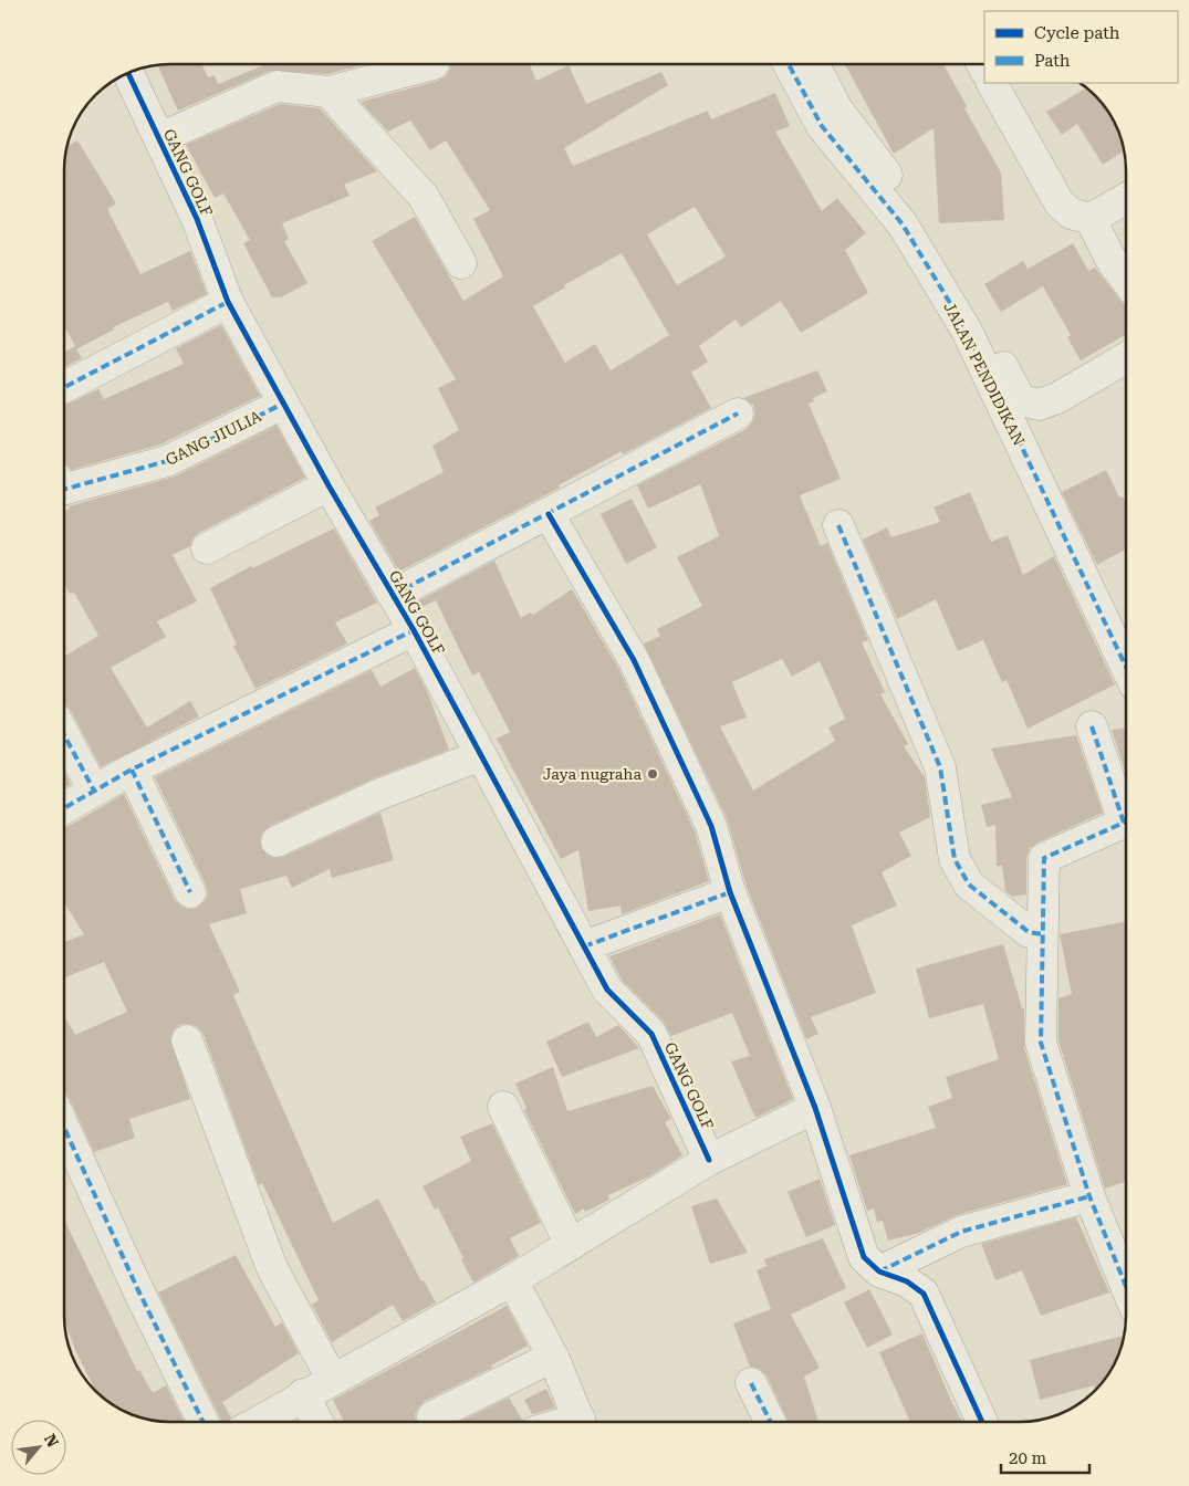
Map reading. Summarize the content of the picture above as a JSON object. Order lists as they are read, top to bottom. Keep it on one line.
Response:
{"streets":{"street":["GANG GOLF","JALAN PENDIDIKAN","GANG JIULIA"]},"crossings":[["GANG GOLF","GANG JIULIA"]],"places":["Jaya nugraha"],"legend":["Cycle path","Path"],"scale_bar":"20 m","north":"top right"}
